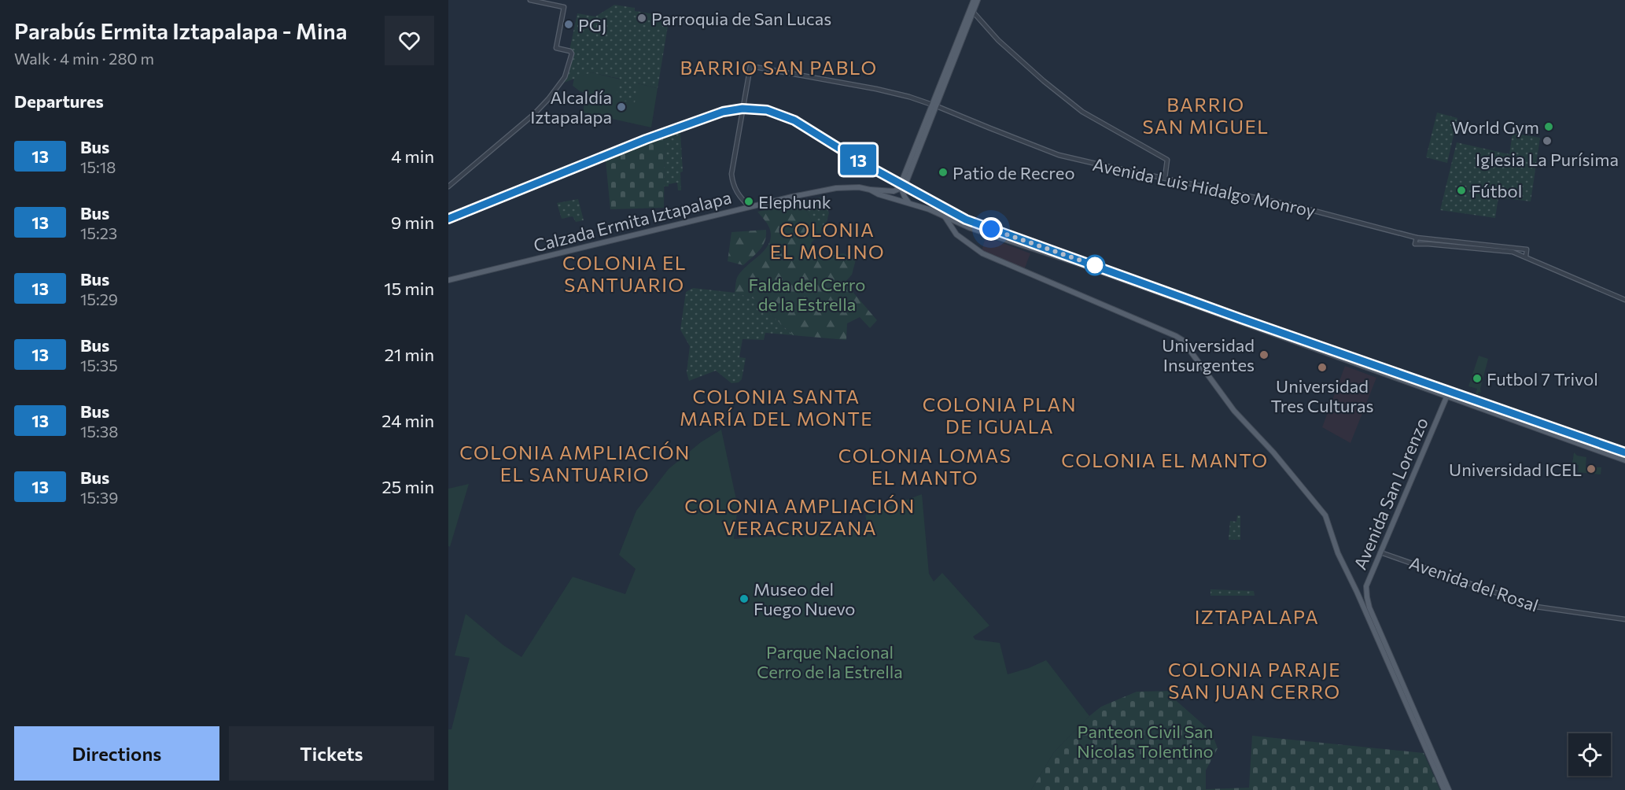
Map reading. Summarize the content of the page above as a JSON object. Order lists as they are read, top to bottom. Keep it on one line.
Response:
{"streets":{"main road":["Calzada Ermita Iztapalapa","Avenida San Lorenzo"],"street":["Avenida Luis Hidalgo Monroy","Avenida del Rosal"]},"crossings":[["Calzada Ermita Iztapalapa","Avenida San Lorenzo"],["Avenida San Lorenzo","Avenida del Rosal"]],"districts":["BARRIO SAN PABLO","BARRIO SAN MIGUEL","COLONIA EL MOLINO","COLONIA EL SANTUARIO","COLONIA SANTA MARÍA DEL MONTE","COLONIA PLAN DE IGUALA","COLONIA AMPLIACIÓN EL SANTUARIO","COLONIA LOMAS EL MANTO","COLONIA EL MANTO","COLONIA AMPLIACIÓN VERACRUZANA","IZTAPALAPA","COLONIA PARAJE SAN JUAN CERRO"],"parks":["Falda del Cerro de la Estrella","Parque Nacional Cerro de la Estrella","Panteon Civil San Nicolas Tolentino"],"places":["Parroquia de San Lucas","PGJ","Alcaldía Iztapalapa","World Gym","Iglesia La Purísima","Patio de Recreo","Fútbol","Elephunk","Universidad Insurgentes","Universidad Tres Culturas","Futbol 7 Trivol","Universidad ICEL","Museo del Fuego Nuevo"],"lines":["bus line 13"],"page":{"heading":[["Parabús Ermita Iztapalapa - Mina","Walk · 4 min · 280 m"],"Departures"],"on_map":"13","list":[{"mark":"13","name":"Bus","note":"15:18","value":"4 min"},{"mark":"13","name":"Bus","note":"15:23","value":"9 min"},{"mark":"13","name":"Bus","note":"15:29","value":"15 min"},{"mark":"13","name":"Bus","note":"15:35","value":"21 min"},{"mark":"13","name":"Bus","note":"15:38","value":"24 min"},{"mark":"13","name":"Bus","note":"15:39","value":"25 min"}],"buttons":["Directions","Tickets"]}}
